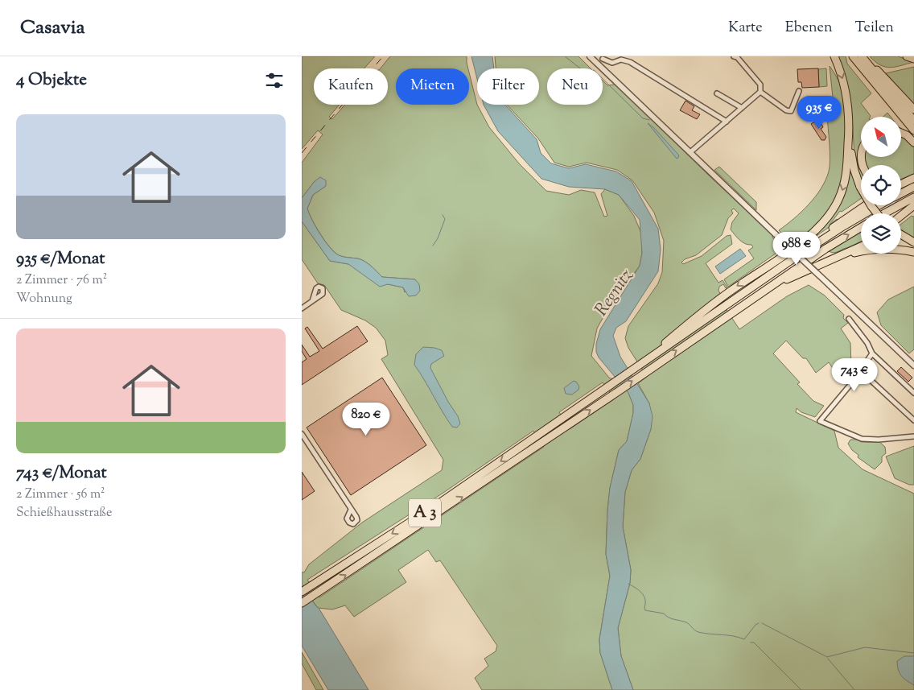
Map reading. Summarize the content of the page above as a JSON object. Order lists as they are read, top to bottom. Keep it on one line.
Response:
{"streets":{"highway":["A 3"]},"water":["Regnitz"],"north":"top left","page":{"header":"Casavia","nav":["Karte","Ebenen","Teilen"],"heading":"4 Objekte","chip":["Kaufen","Mieten","Filter","Neu"],"price":["935 €","988 €","743 €","820 €"],"list":[{"name":"935 €/Monat","note":"2 Zimmer · 76 m² · Wohnung"},{"name":"743 €/Monat","note":"2 Zimmer · 56 m² · Schießhausstraße"}]}}
